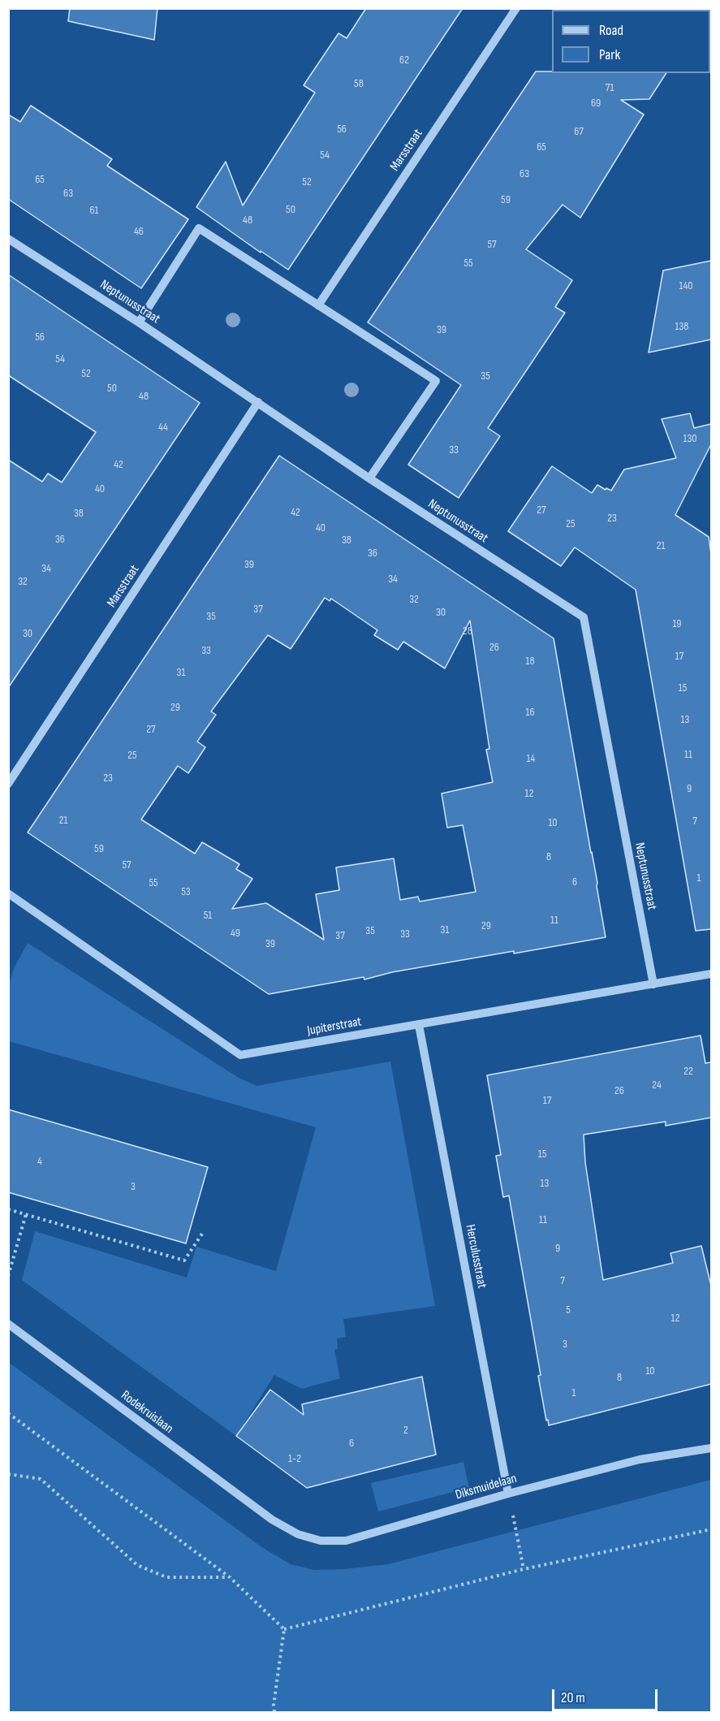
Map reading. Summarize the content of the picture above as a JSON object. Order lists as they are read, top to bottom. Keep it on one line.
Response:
{"streets":{"street":["Marsstraat","Neptunusstraat","Jupiterstraat","Herculusstraat","Rodekruislaan","Diksmuidelaan"]},"crossings":[["Marsstraat","Neptunusstraat"],["Neptunusstraat","Jupiterstraat"],["Jupiterstraat","Herculusstraat"],["Herculusstraat","Diksmuidelaan"],["Rodekruislaan","Diksmuidelaan"]],"house_numbers":["62","58","71","69","56","67","65","54","63","65","52","63","59","50","61","48","46","57","55","140","138","39","56","54","52","35","50","48","44","130","33","42","40","27","42","38","23","25","40","36","38","21","36","39","34","34","32","32","37","30","35","19","28","30","26","33","17","18","31","15","29","16","13","27","11","25","14","23","9","12","21","7","10","59","8","57","1","6","55","53","51","11","29","31","35","49","33","37","39","22","24","26","17","15","4","13","3","11","9","7","5","12","3","10","8","1","2","6","1-2"],"legend":["Road","Park"],"scale_bar":"20 m"}
